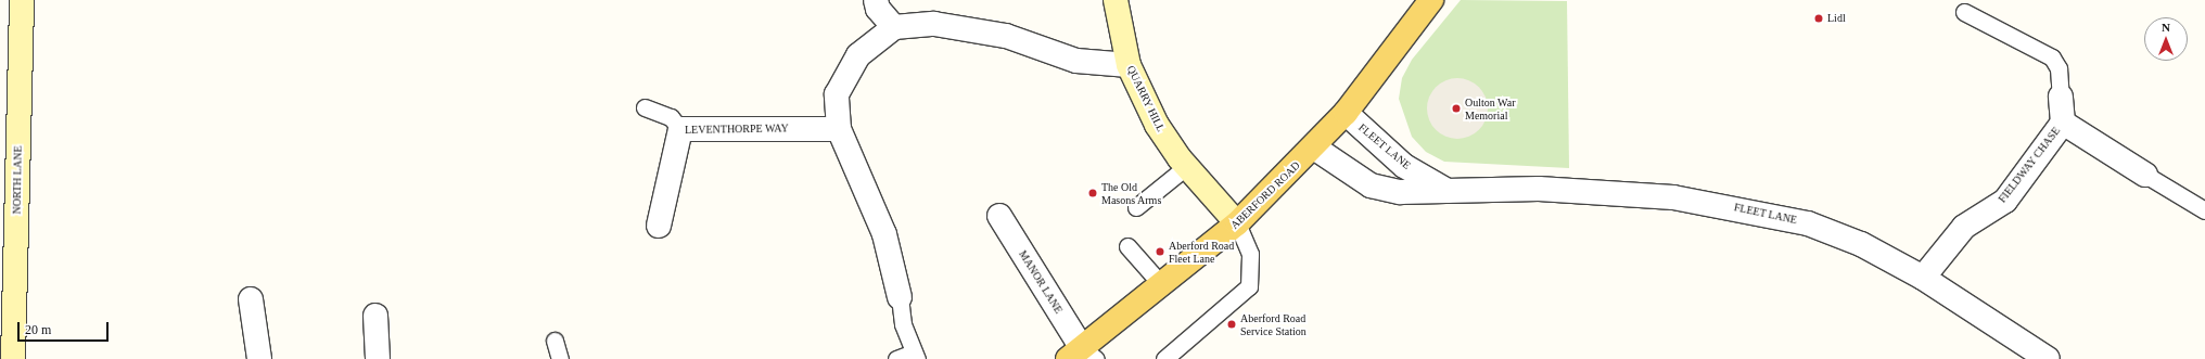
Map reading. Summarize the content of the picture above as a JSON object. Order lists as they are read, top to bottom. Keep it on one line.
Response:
{"streets":{"main road":["ABERFORD ROAD"],"street":["QUARRY HILL","LEVENTHORPE WAY","FLEET LANE","FIELDWAY CHASE","NORTH LANE","MANOR LANE"]},"crossings":[["QUARRY HILL","ABERFORD ROAD"],["FLEET LANE","FIELDWAY CHASE"],["FLEET LANE","ABERFORD ROAD"],["ABERFORD ROAD","MANOR LANE"]],"places":["Lidl","Oulton War Memorial","The Old Masons Arms","Aberford Road Fleet Lane","Aberford Road Service Station"],"scale_bar":"20 m","north":"top"}
